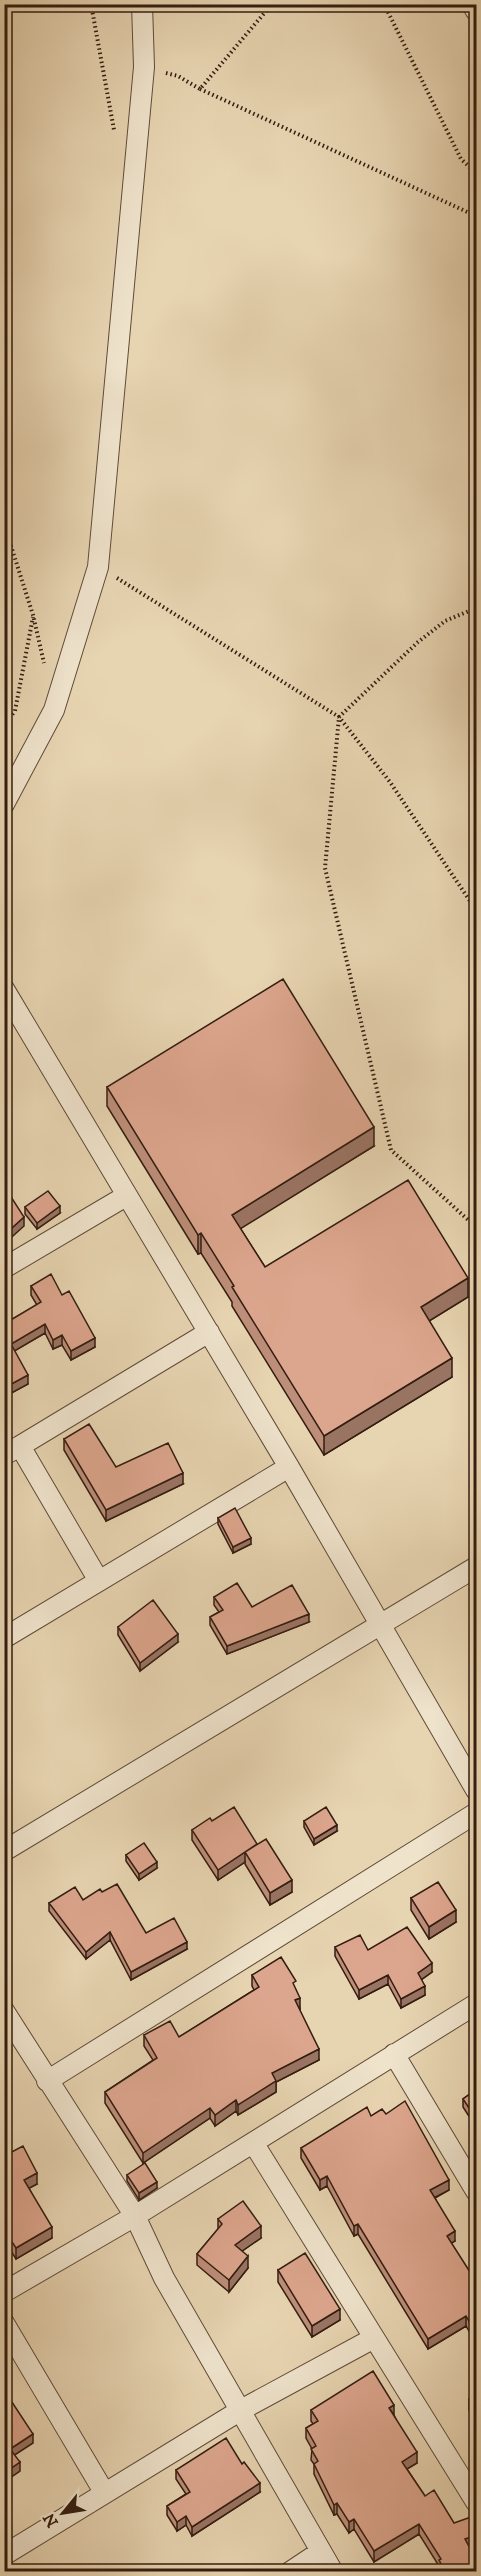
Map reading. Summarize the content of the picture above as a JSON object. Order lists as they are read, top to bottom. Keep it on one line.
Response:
{"north":"bottom left"}
